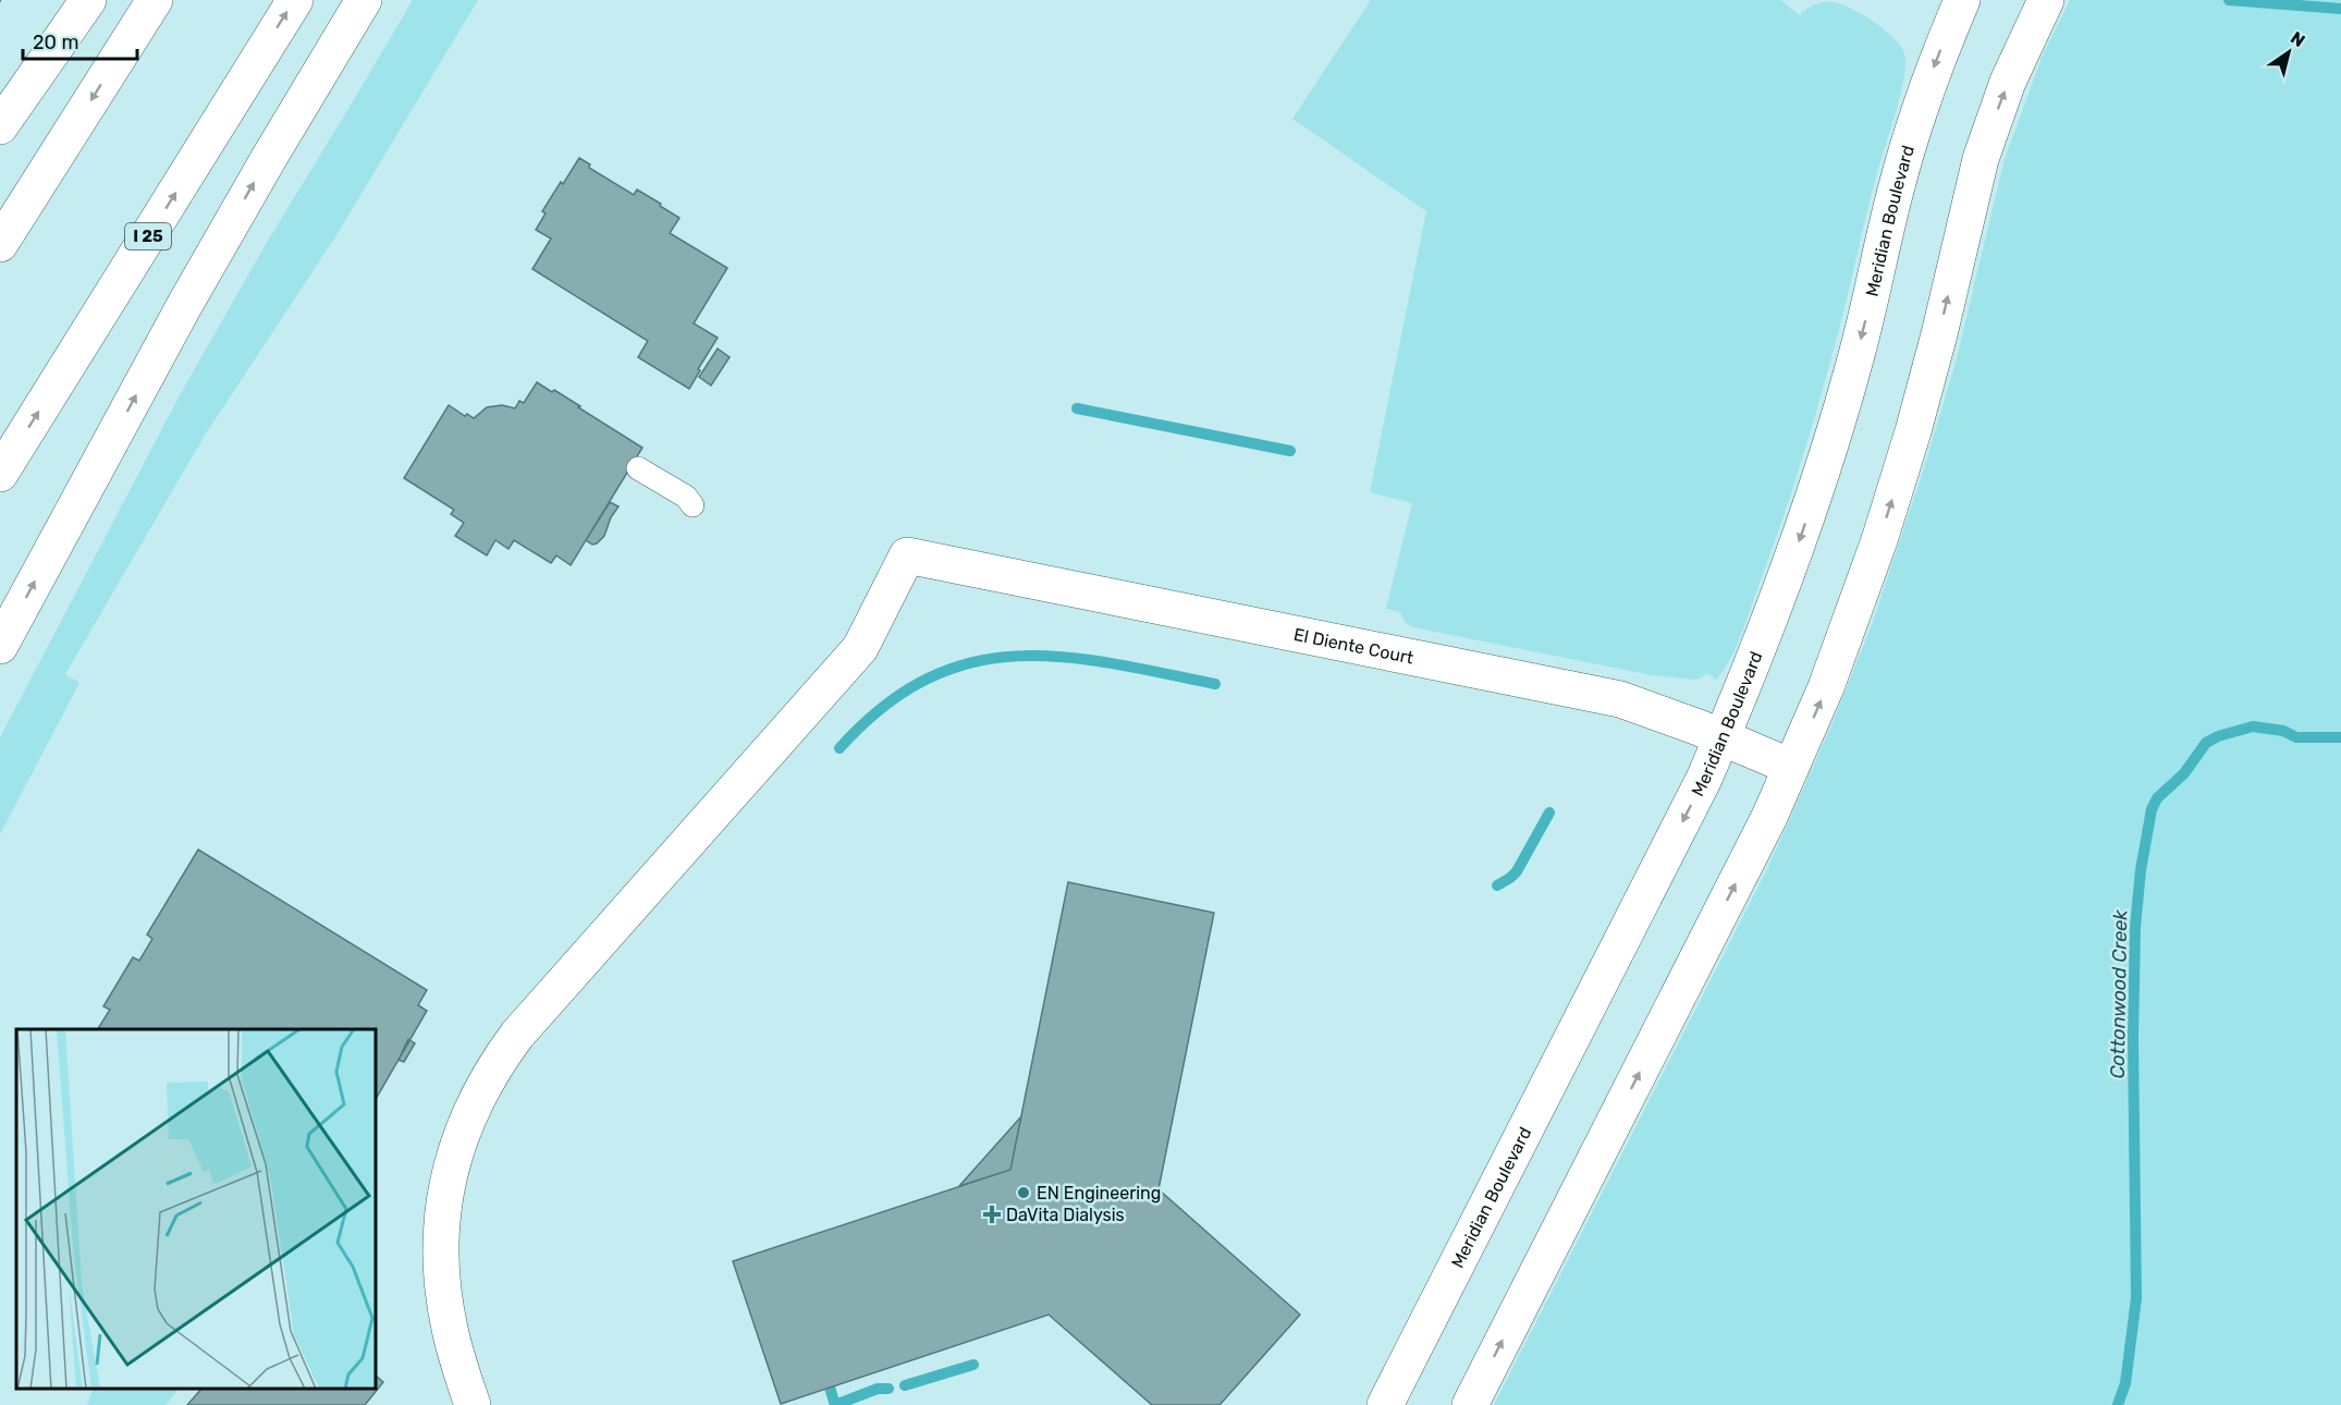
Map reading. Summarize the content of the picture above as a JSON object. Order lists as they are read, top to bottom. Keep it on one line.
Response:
{"streets":{"main road":["Meridian Boulevard","I 25","El Diente Court"]},"crossings":[["Meridian Boulevard","El Diente Court"]],"water":["Cottonwood Creek"],"places":{"other":["EN Engineering"],"health":["DaVita Dialysis"]},"scale_bar":"20 m","north":"top right"}
